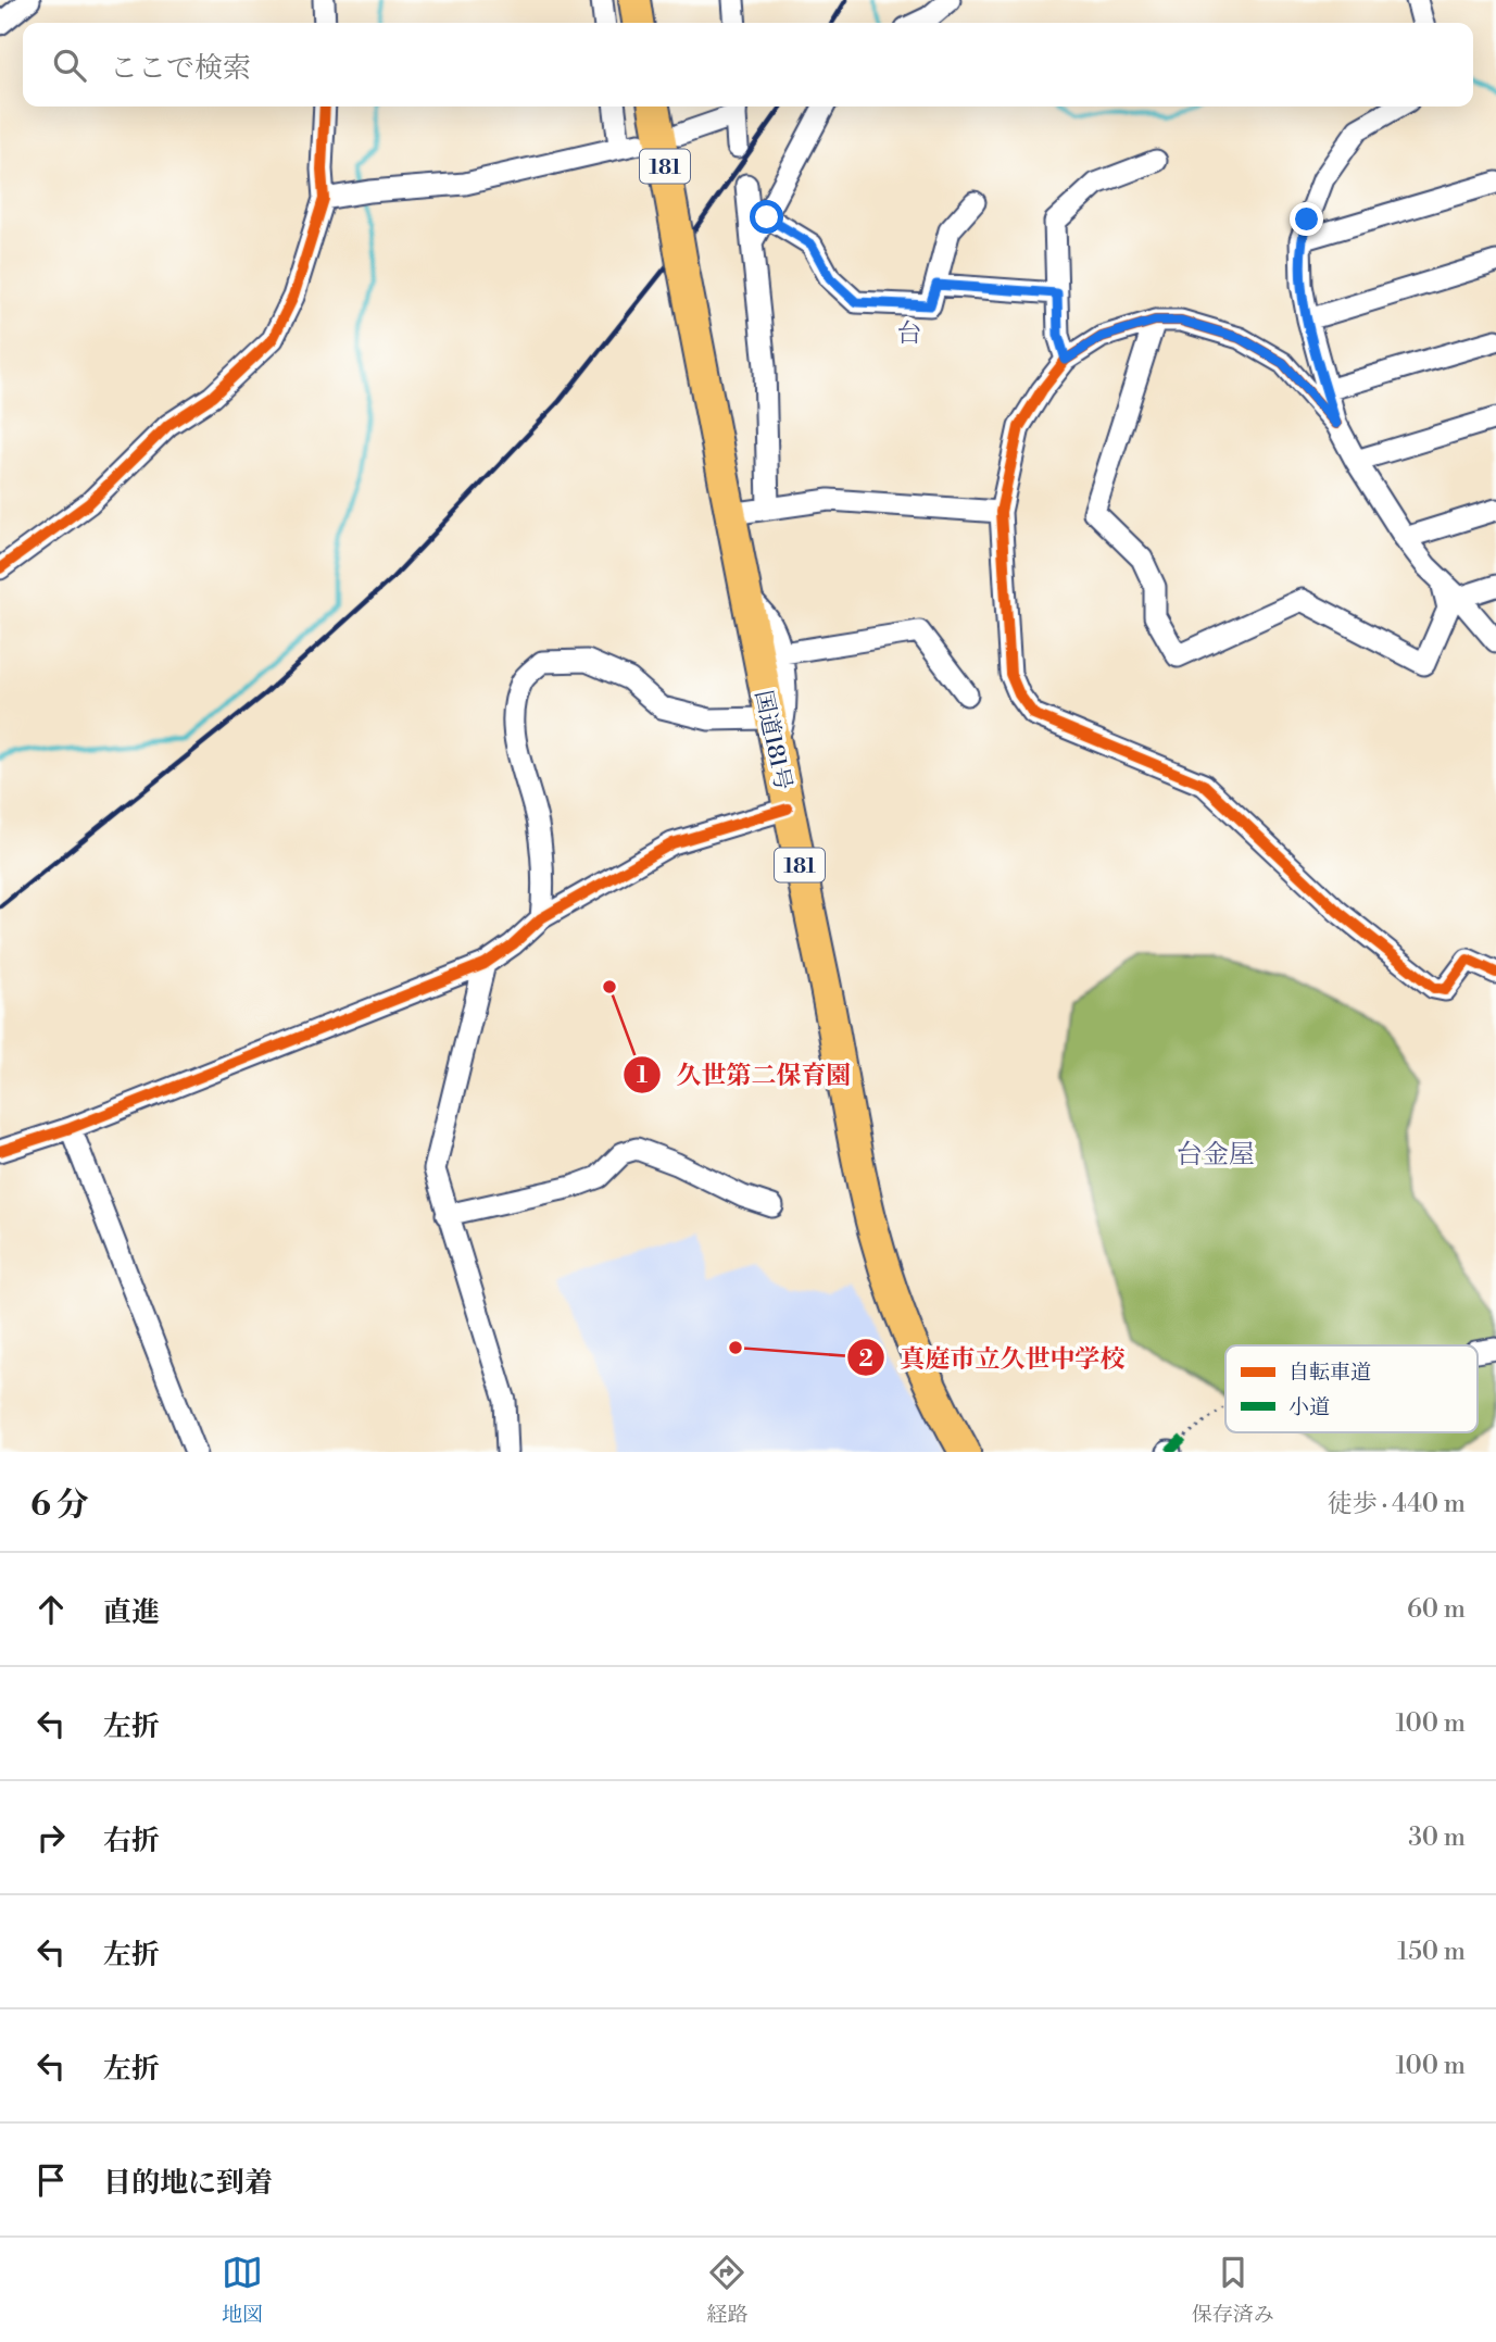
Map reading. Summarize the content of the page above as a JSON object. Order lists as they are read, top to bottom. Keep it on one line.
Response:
{"streets":{"highway":["181","国道181号"]},"districts":["台","台金屋"],"places":["久世第二保育園","真庭市立久世中学校"],"legend":["自転車道","小道"],"page":{"search":"ここで検索","heading":["6 分","徒歩 · 440 m"],"list":[["直進","60 m"],["左折","100 m"],["右折","30 m"],["左折","150 m"],["左折","100 m"],"目的地に到着"],"nav":["地図","経路","保存済み"]}}
